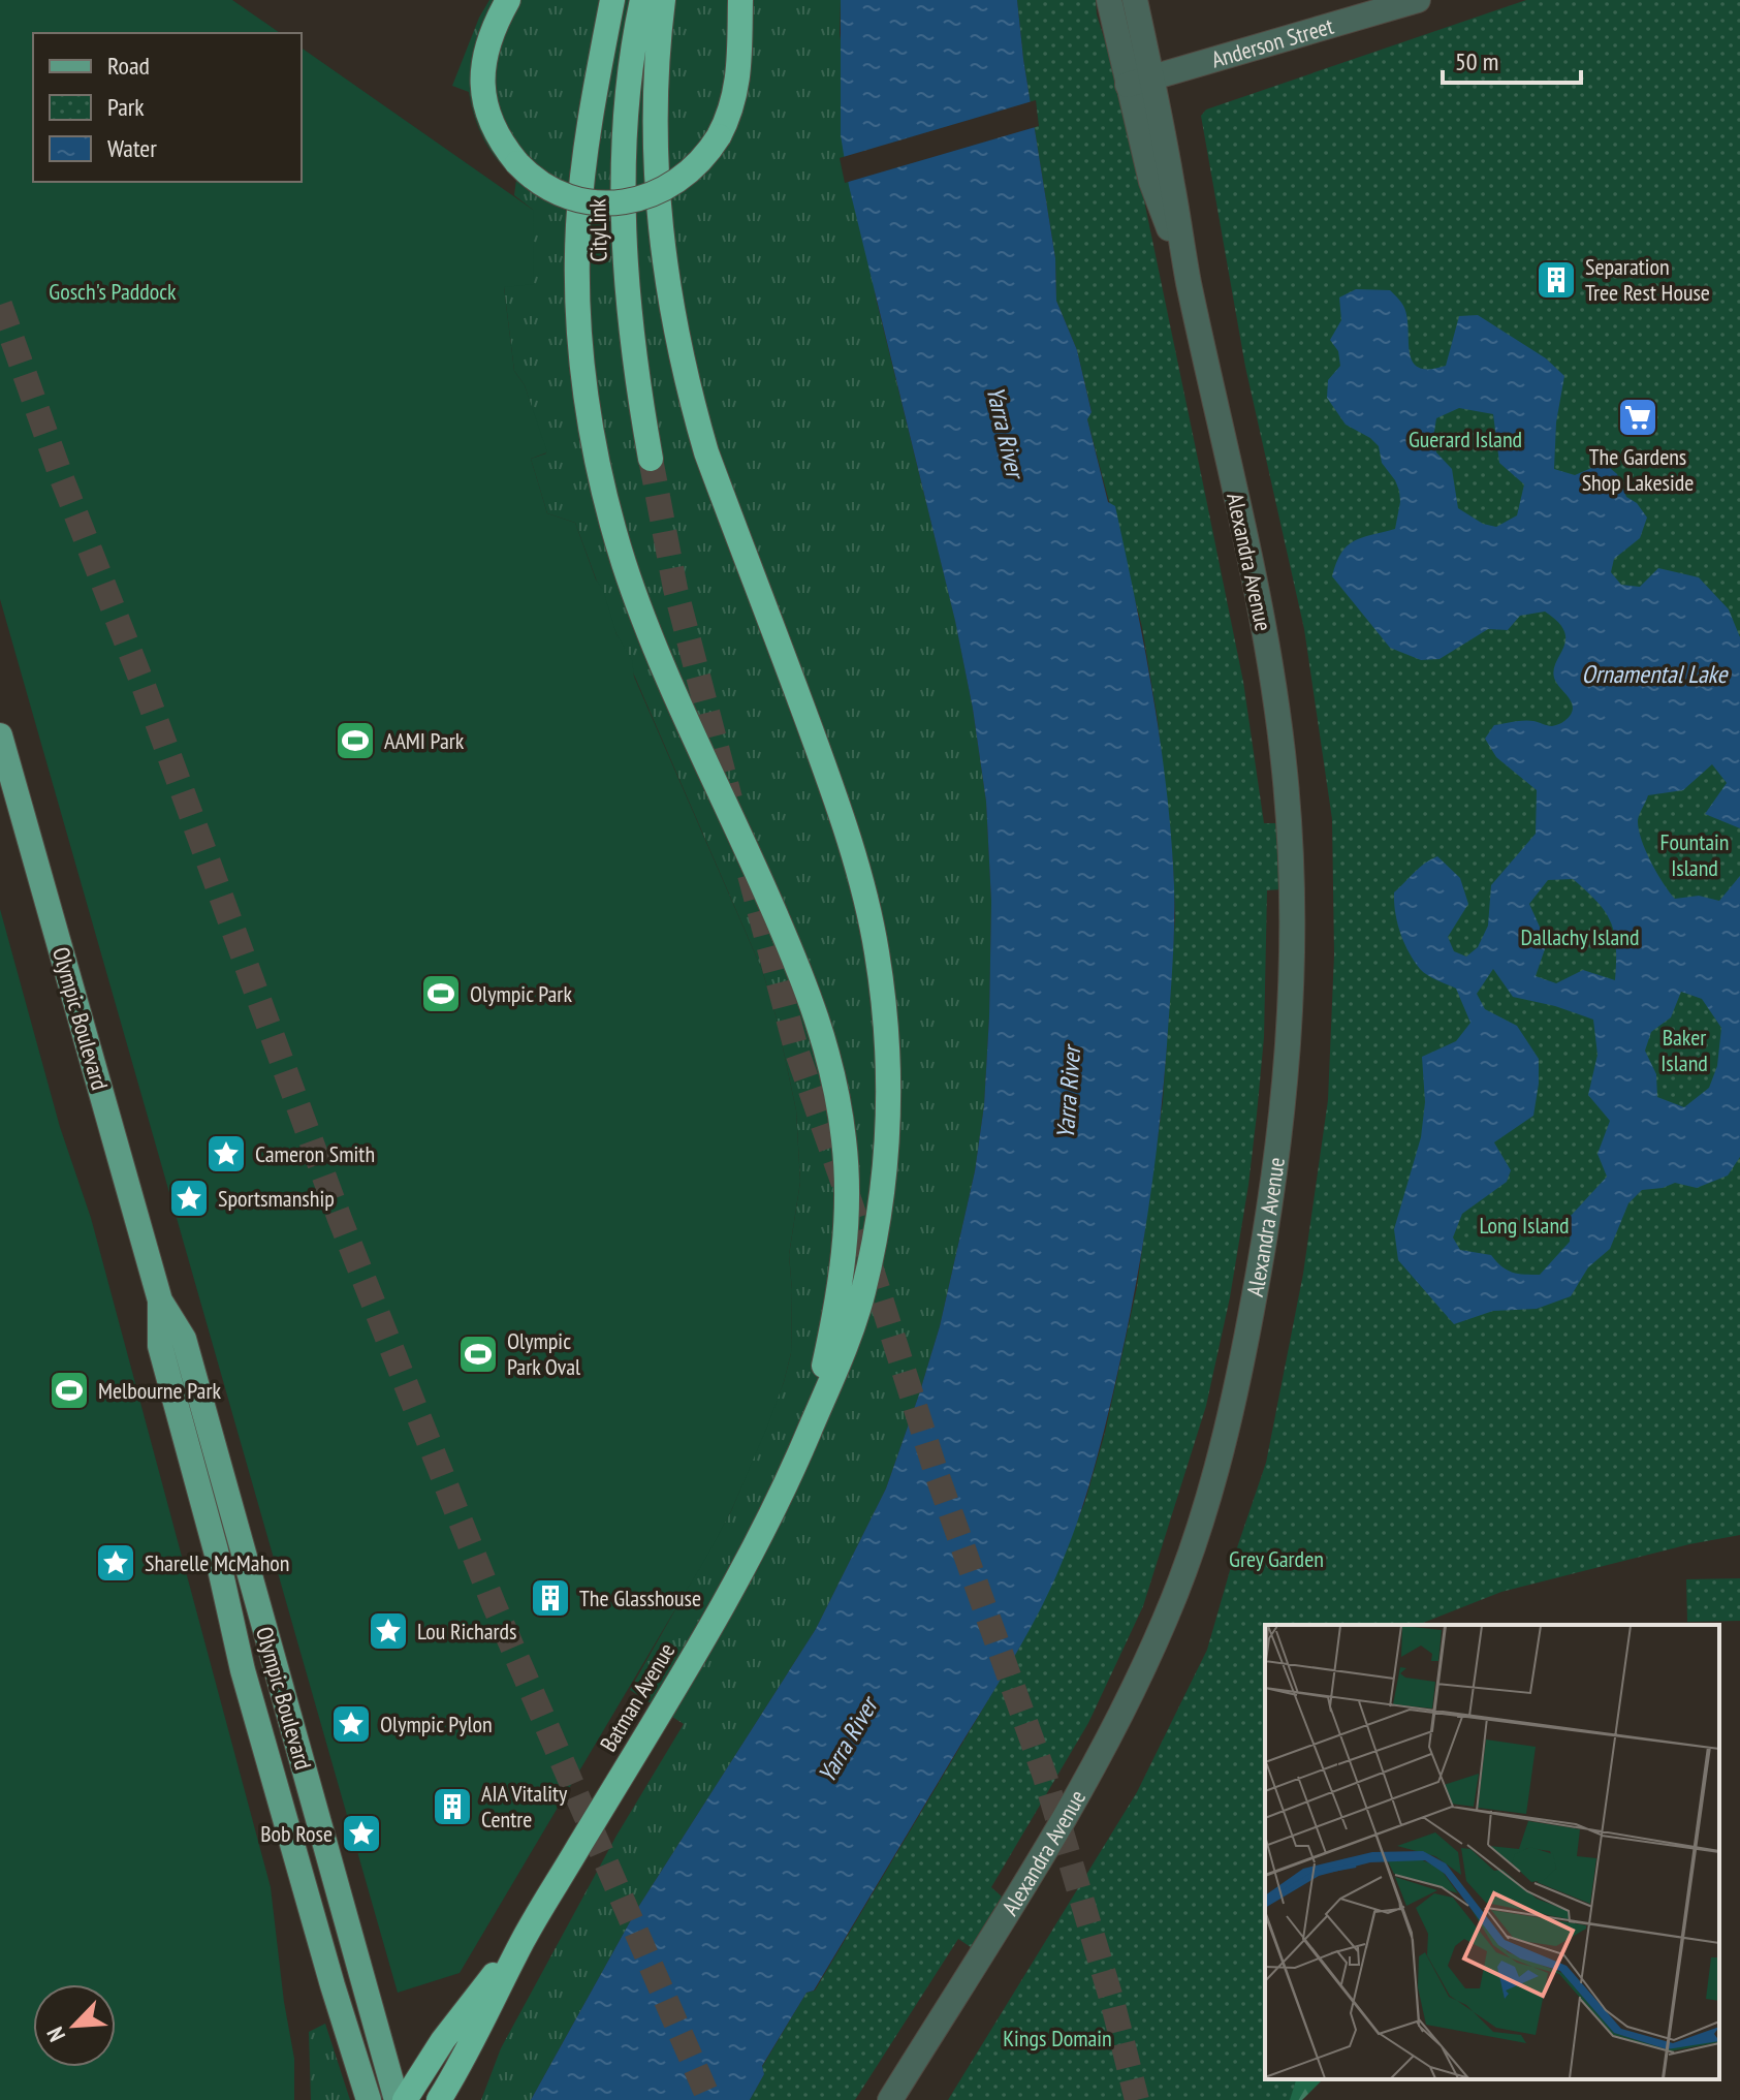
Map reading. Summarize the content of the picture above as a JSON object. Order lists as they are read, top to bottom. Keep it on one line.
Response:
{"streets":{"highway":["CityLink","Batman Avenue"],"main road":["Olympic Boulevard"],"street":["Anderson Street","Alexandra Avenue"]},"crossings":[["Anderson Street","Alexandra Avenue"]],"water":["Yarra River","Ornamental Lake"],"parks":["Gosch's Paddock","Guerard Island","Fountain Island","Dallachy Island","Baker Island","Long Island","Grey Garden","Kings Domain"],"places":{"building":["Separation Tree Rest House","The Glasshouse","AIA Vitality Centre"],"supermarket":["The Gardens Shop Lakeside"],"sports":["AAMI Park","Olympic Park","Olympic Park Oval","Melbourne Park"],"place":["Cameron Smith","Sportsmanship","Sharelle McMahon","Lou Richards","Olympic Pylon","Bob Rose"]},"legend":["Road","Park","Water"],"scale_bar":"50 m","north":"bottom left"}
